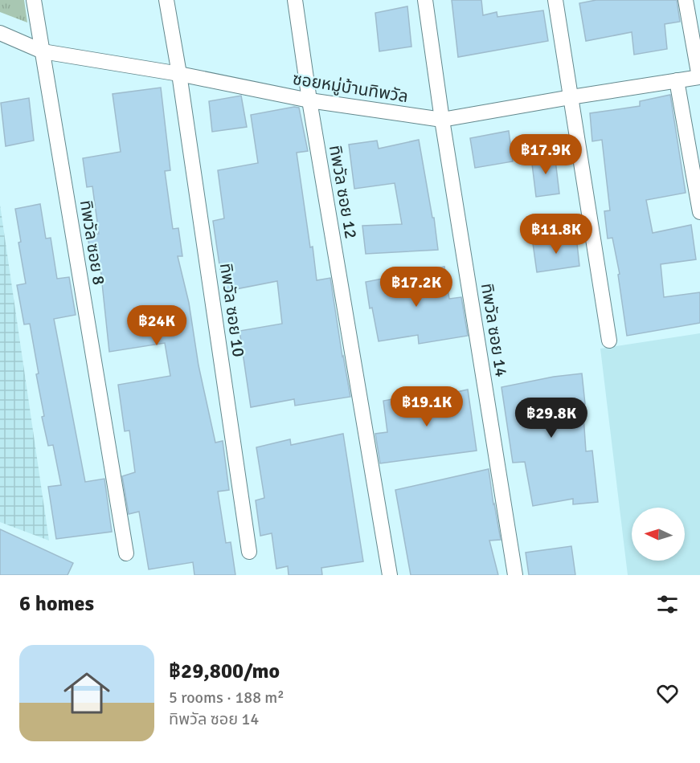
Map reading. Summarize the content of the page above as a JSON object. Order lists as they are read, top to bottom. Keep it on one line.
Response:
{"streets":{"street":["ซอยหมู่บ้านทิพวัล","ทิพวัล ซอย 12","ทิพวัล ซอย 8","ทิพวัล ซอย 10","ทิพวัล ซอย 14"]},"crossings":[["ซอยหมู่บ้านทิพวัล","ทิพวัล ซอย 12"],["ซอยหมู่บ้านทิพวัล","ทิพวัล ซอย 8"],["ซอยหมู่บ้านทิพวัล","ทิพวัล ซอย 10"],["ซอยหมู่บ้านทิพวัล","ทิพวัล ซอย 14"]],"north":"left","page":{"price":["฿17.9K","฿11.8K","฿17.2K","฿24K","฿19.1K","฿29.8K"],"heading":"6 homes","list":[{"name":"฿29,800/mo","note":"5 rooms · 188 m² · ทิพวัล ซอย 14"}]}}
